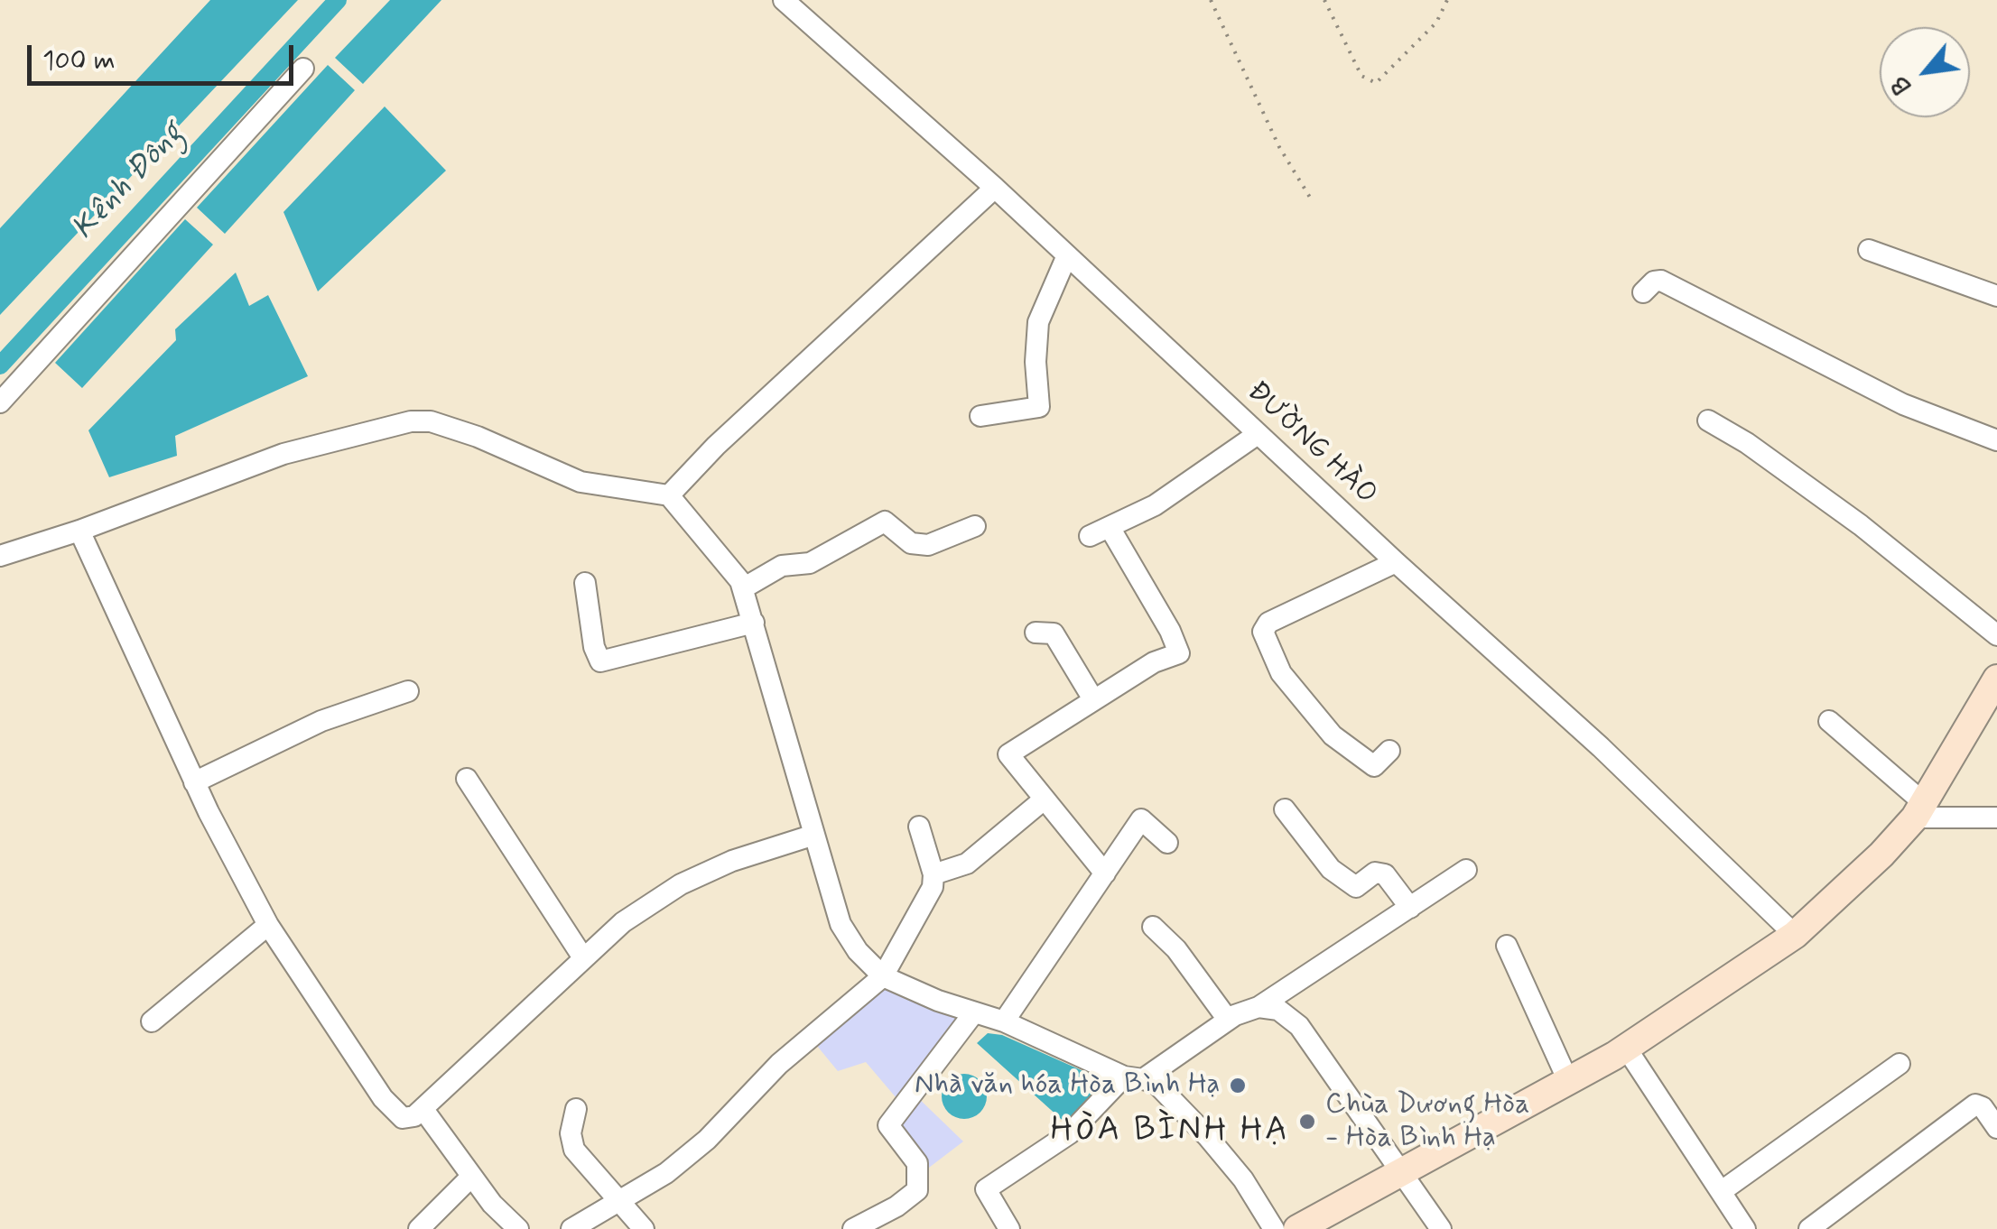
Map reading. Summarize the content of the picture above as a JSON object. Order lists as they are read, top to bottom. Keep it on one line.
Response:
{"streets":{"street":["ĐƯỜNG HÀO"]},"districts":["HÒA BÌNH HẠ"],"water":["Kênh Đông"],"places":["Nhà văn hóa Hòa Bình Hạ","Chùa Dương Hòa - Hòa Bình Hạ"],"scale_bar":"100 m","north":"bottom left"}
